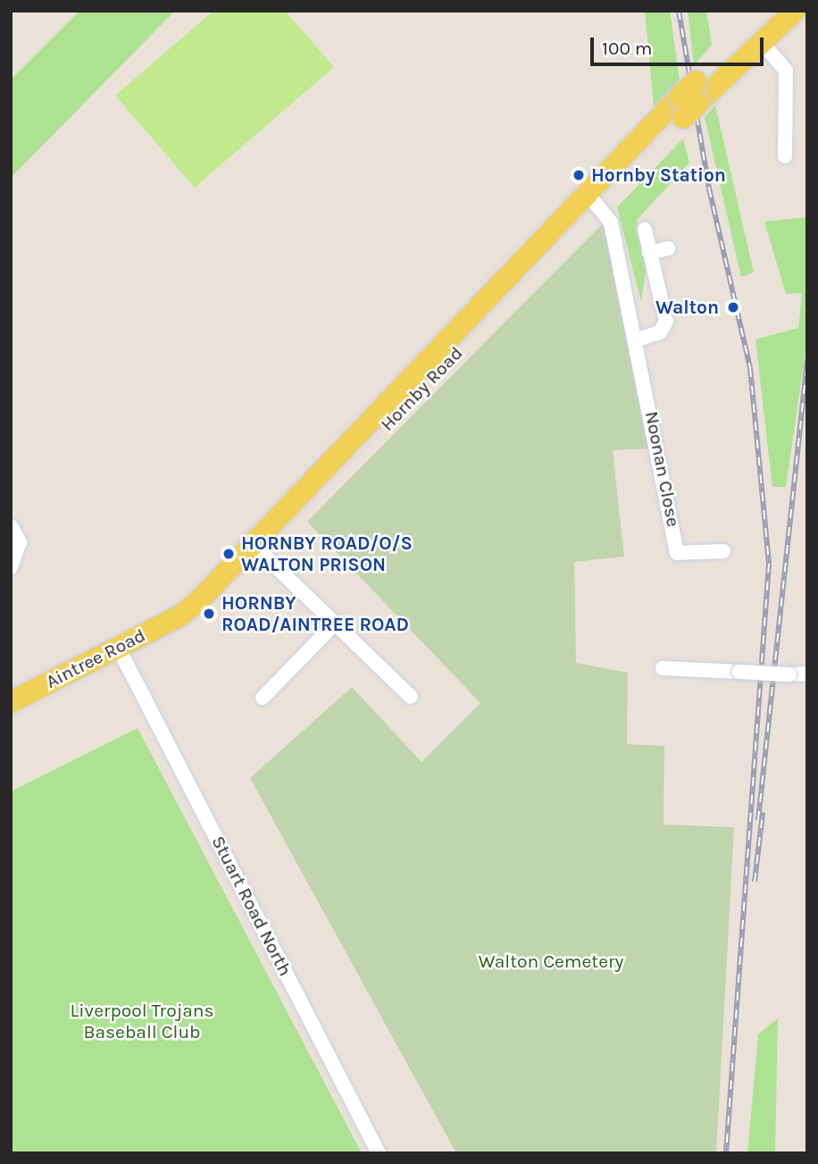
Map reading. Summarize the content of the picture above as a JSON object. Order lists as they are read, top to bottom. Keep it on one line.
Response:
{"streets":{"main road":["Hornby Road","Aintree Road"],"street":["Noonan Close","Stuart Road North"]},"crossings":[["Hornby Road","Noonan Close"],["Hornby Road","Aintree Road"],["Hornby Road","Stuart Road North"]],"parks":["Walton Cemetery","Liverpool Trojans Baseball Club"],"places":["Hornby Station","Walton","HORNBY ROAD/O/S WALTON PRISON","HORNBY ROAD/AINTREE ROAD"],"scale_bar":"100 m"}
